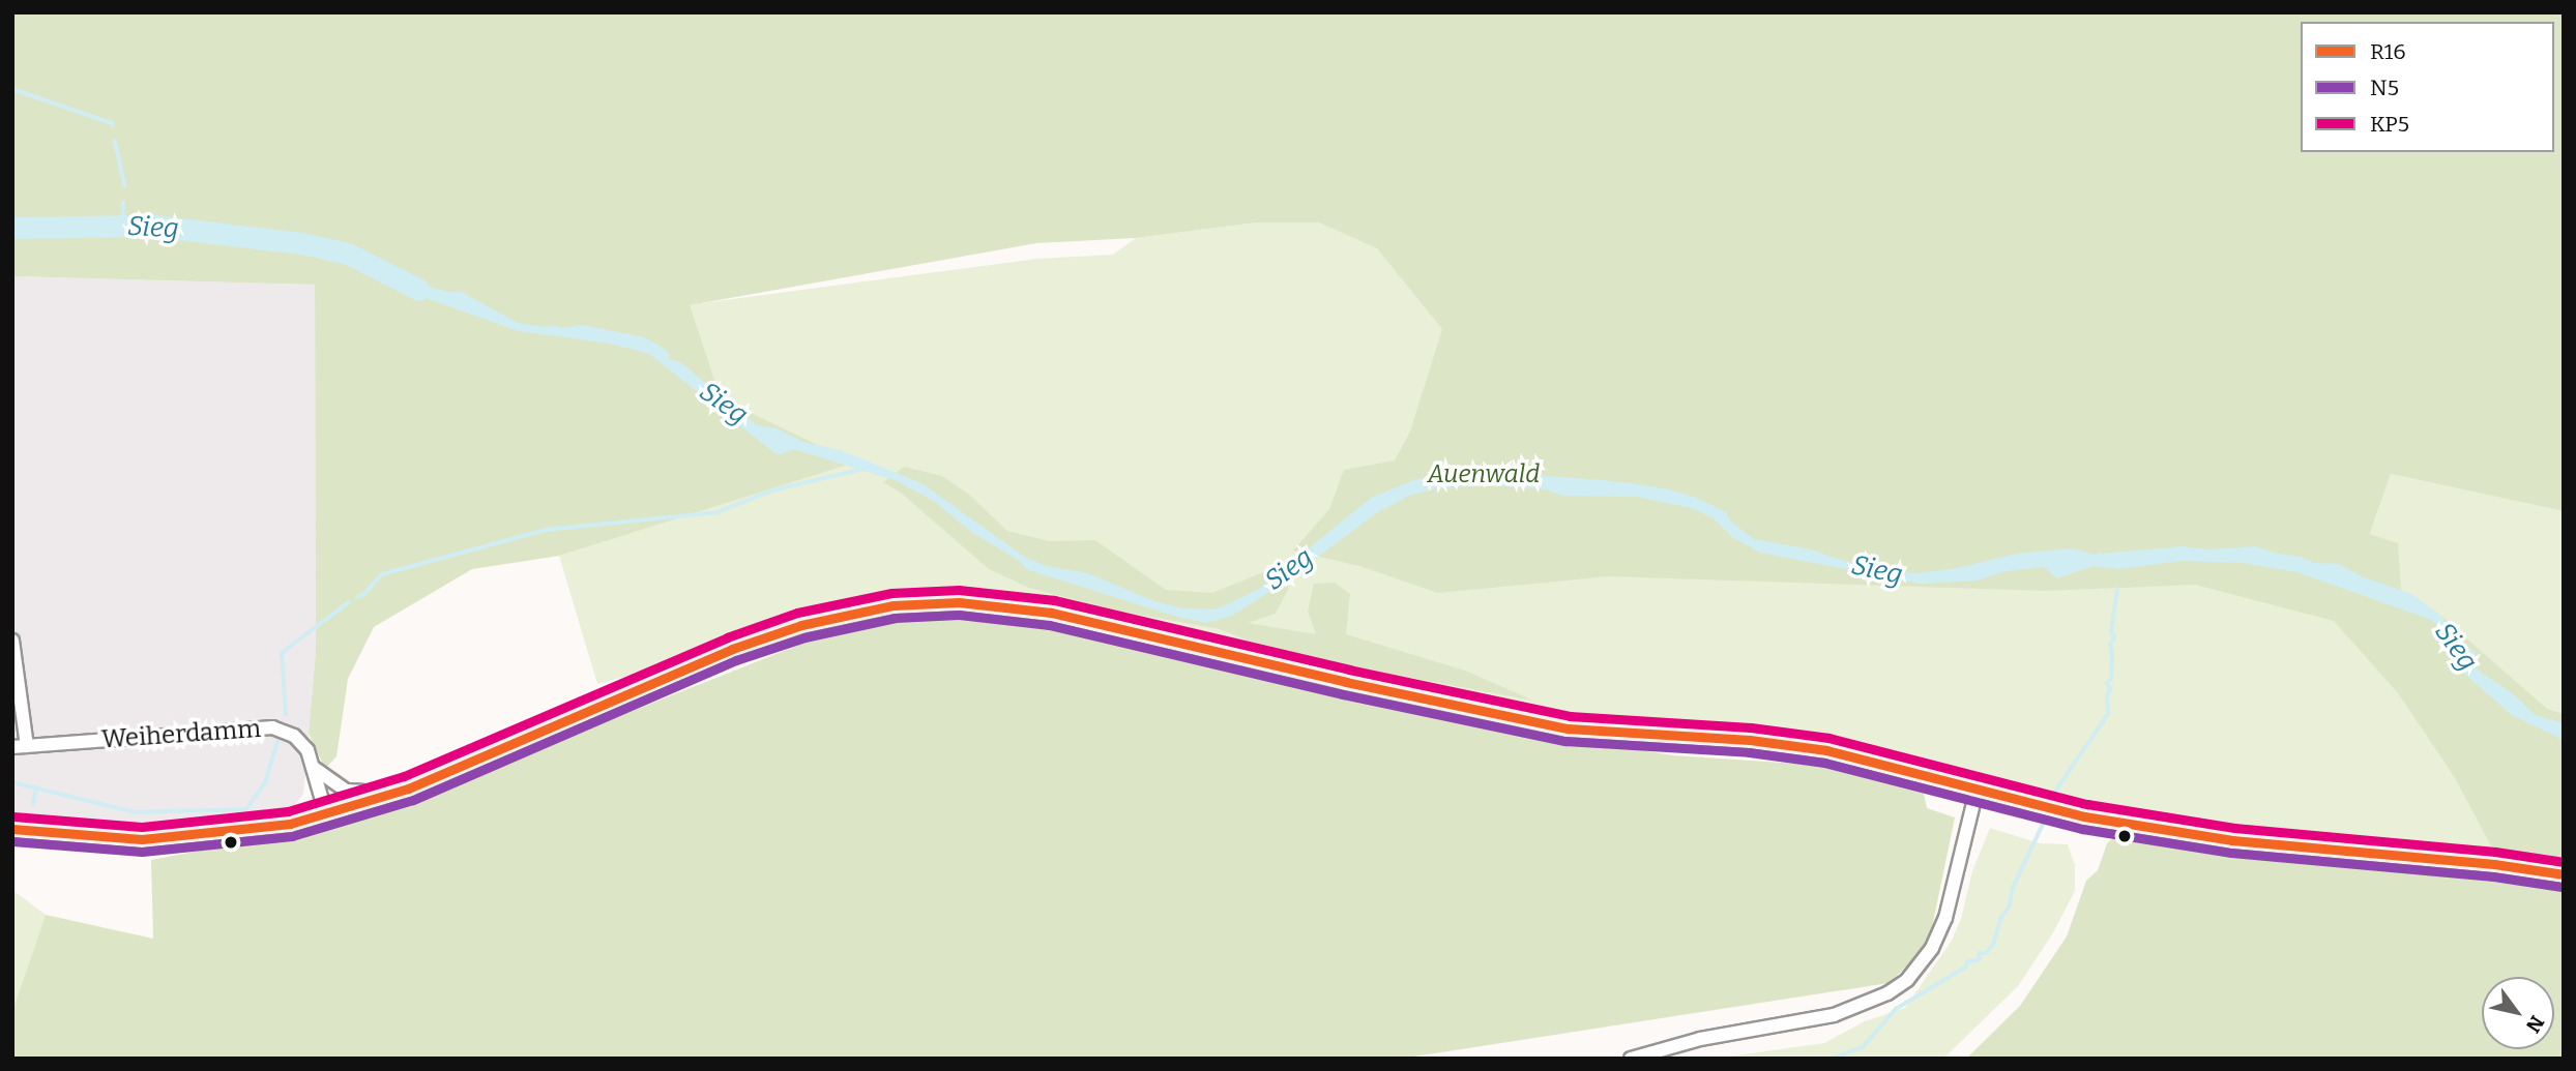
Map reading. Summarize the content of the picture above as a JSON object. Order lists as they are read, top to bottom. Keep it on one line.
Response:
{"streets":{"street":["Weiherdamm"]},"water":["Sieg"],"parks":["Auenwald"],"lines":["transit line KP5","transit line R16","transit line N5"],"legend":["R16","N5","KP5"],"north":"bottom right"}
